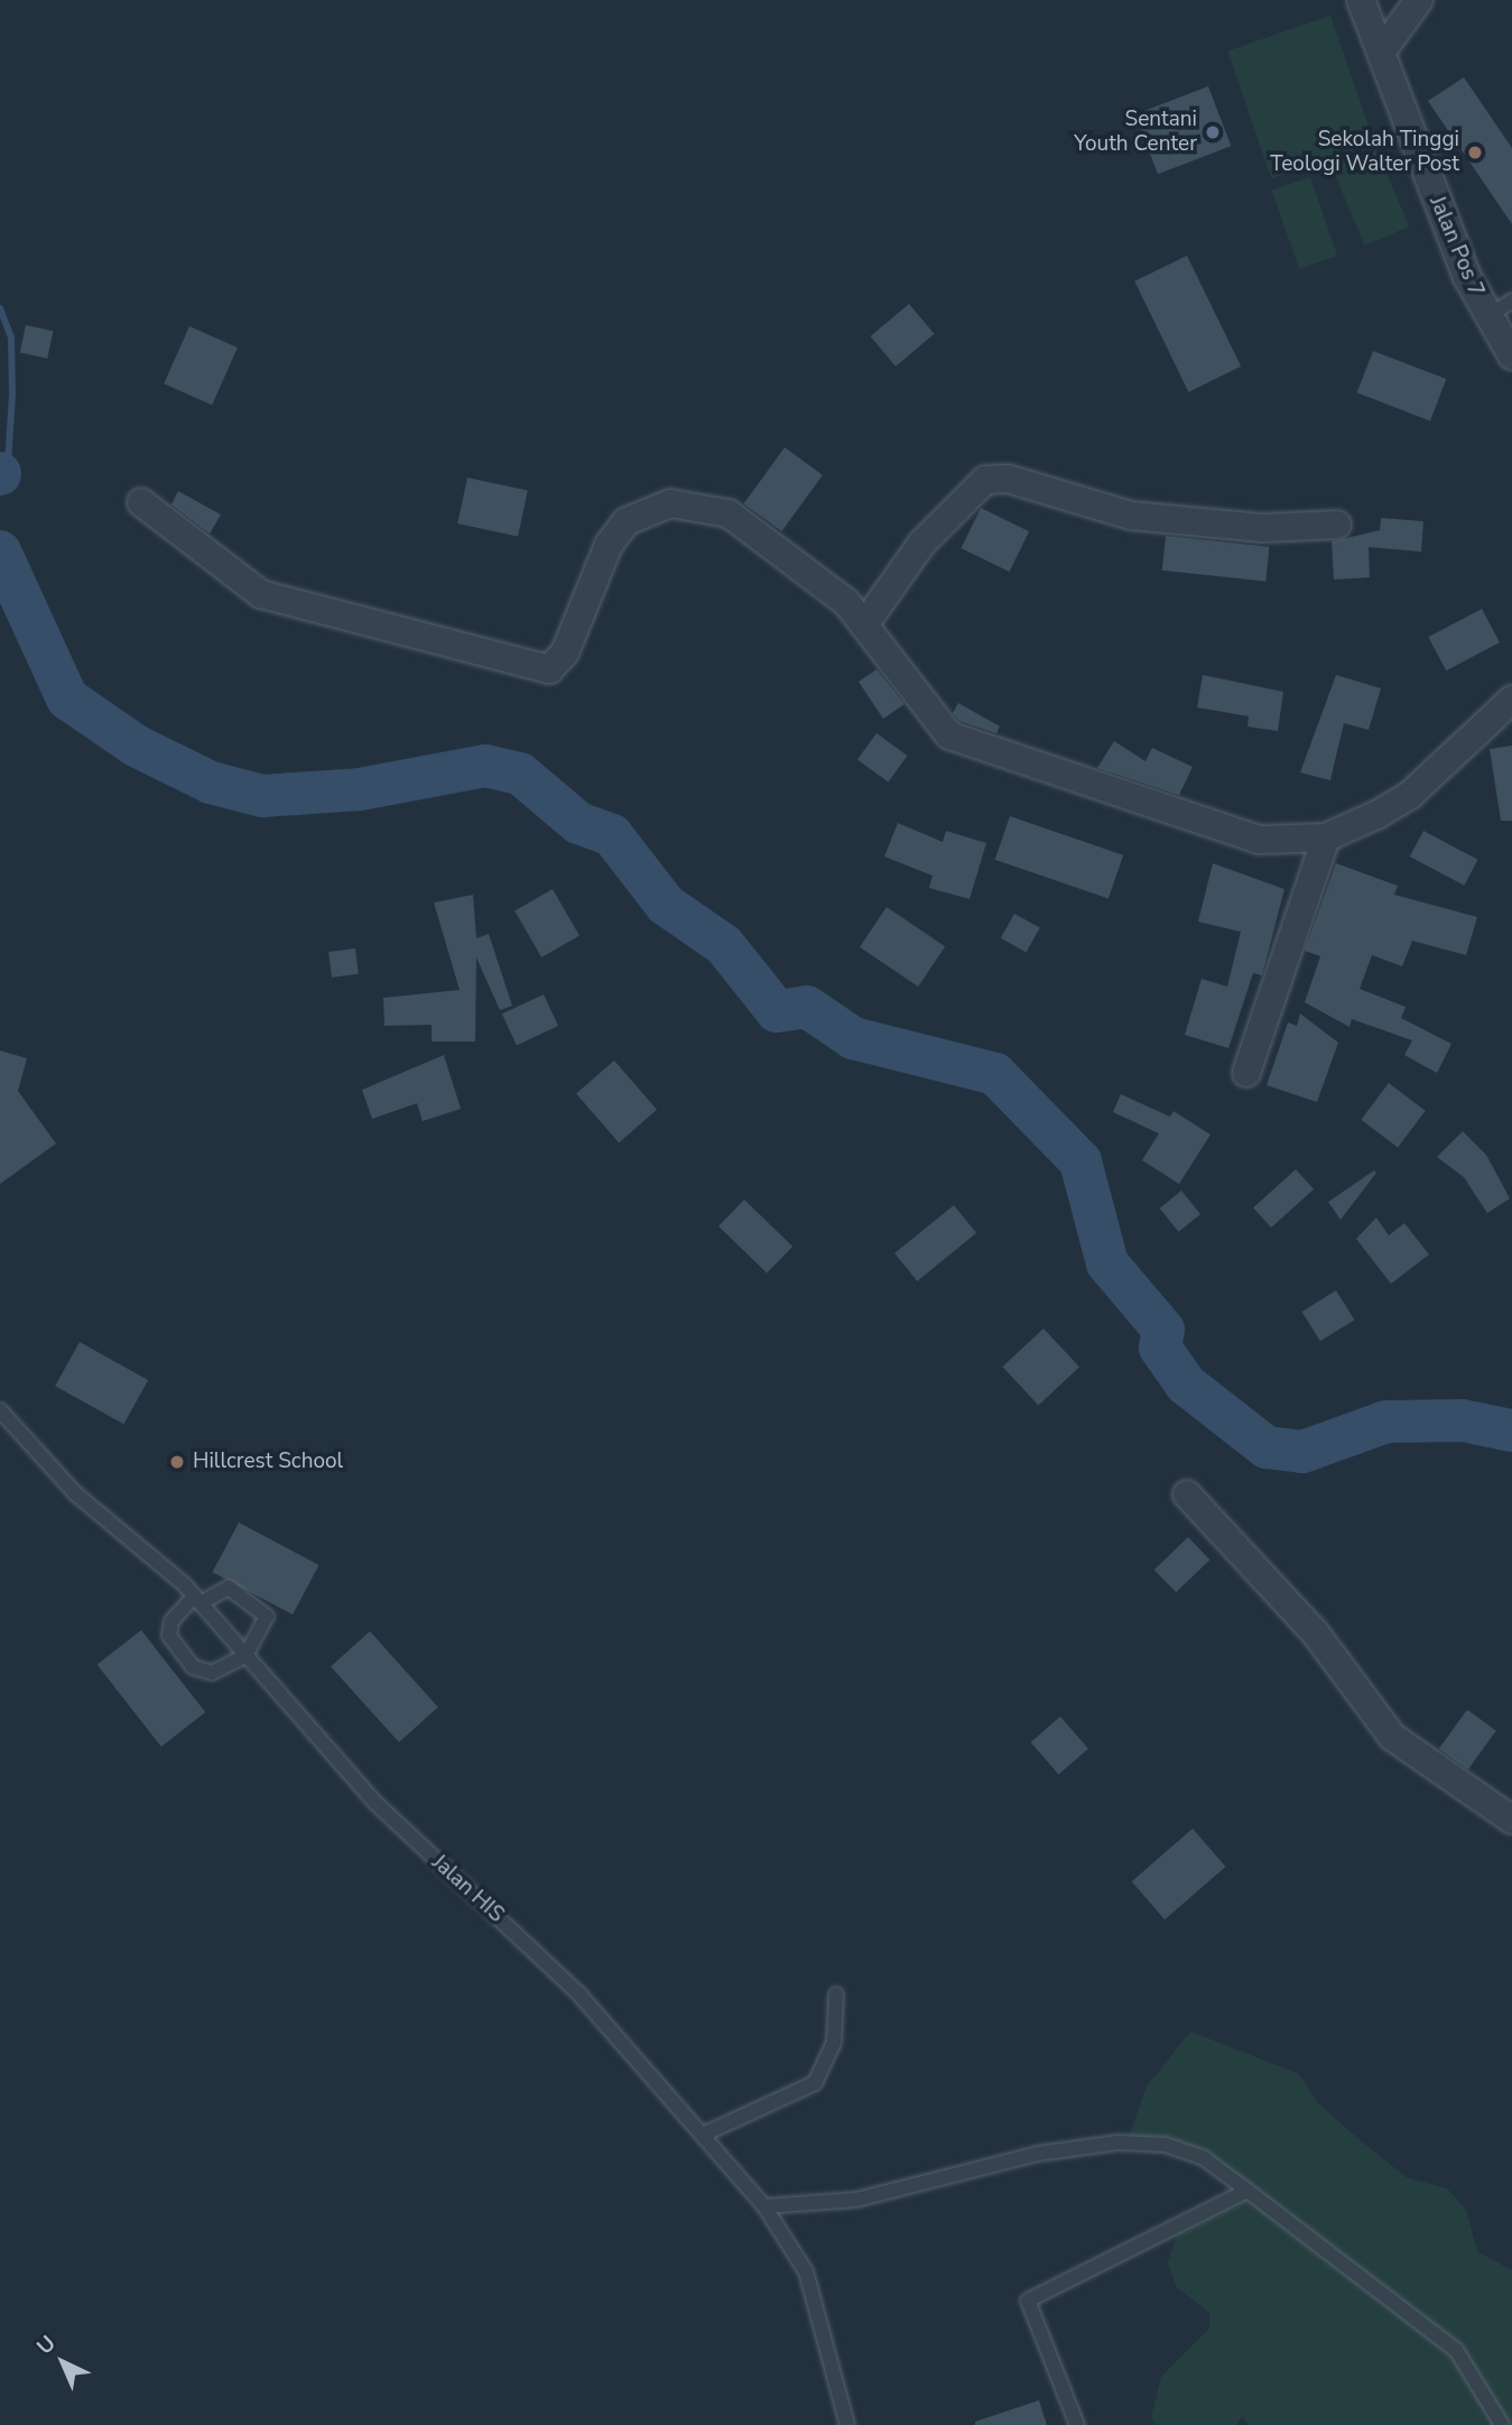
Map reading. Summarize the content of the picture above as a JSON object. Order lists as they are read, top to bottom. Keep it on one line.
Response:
{"streets":{"street":["Jalan Pos 7"],"lane":["Jalan HIS"]},"places":["Sentani Youth Center","Sekolah Tinggi Teologi Walter Post","Hillcrest School"],"north":"top left"}
